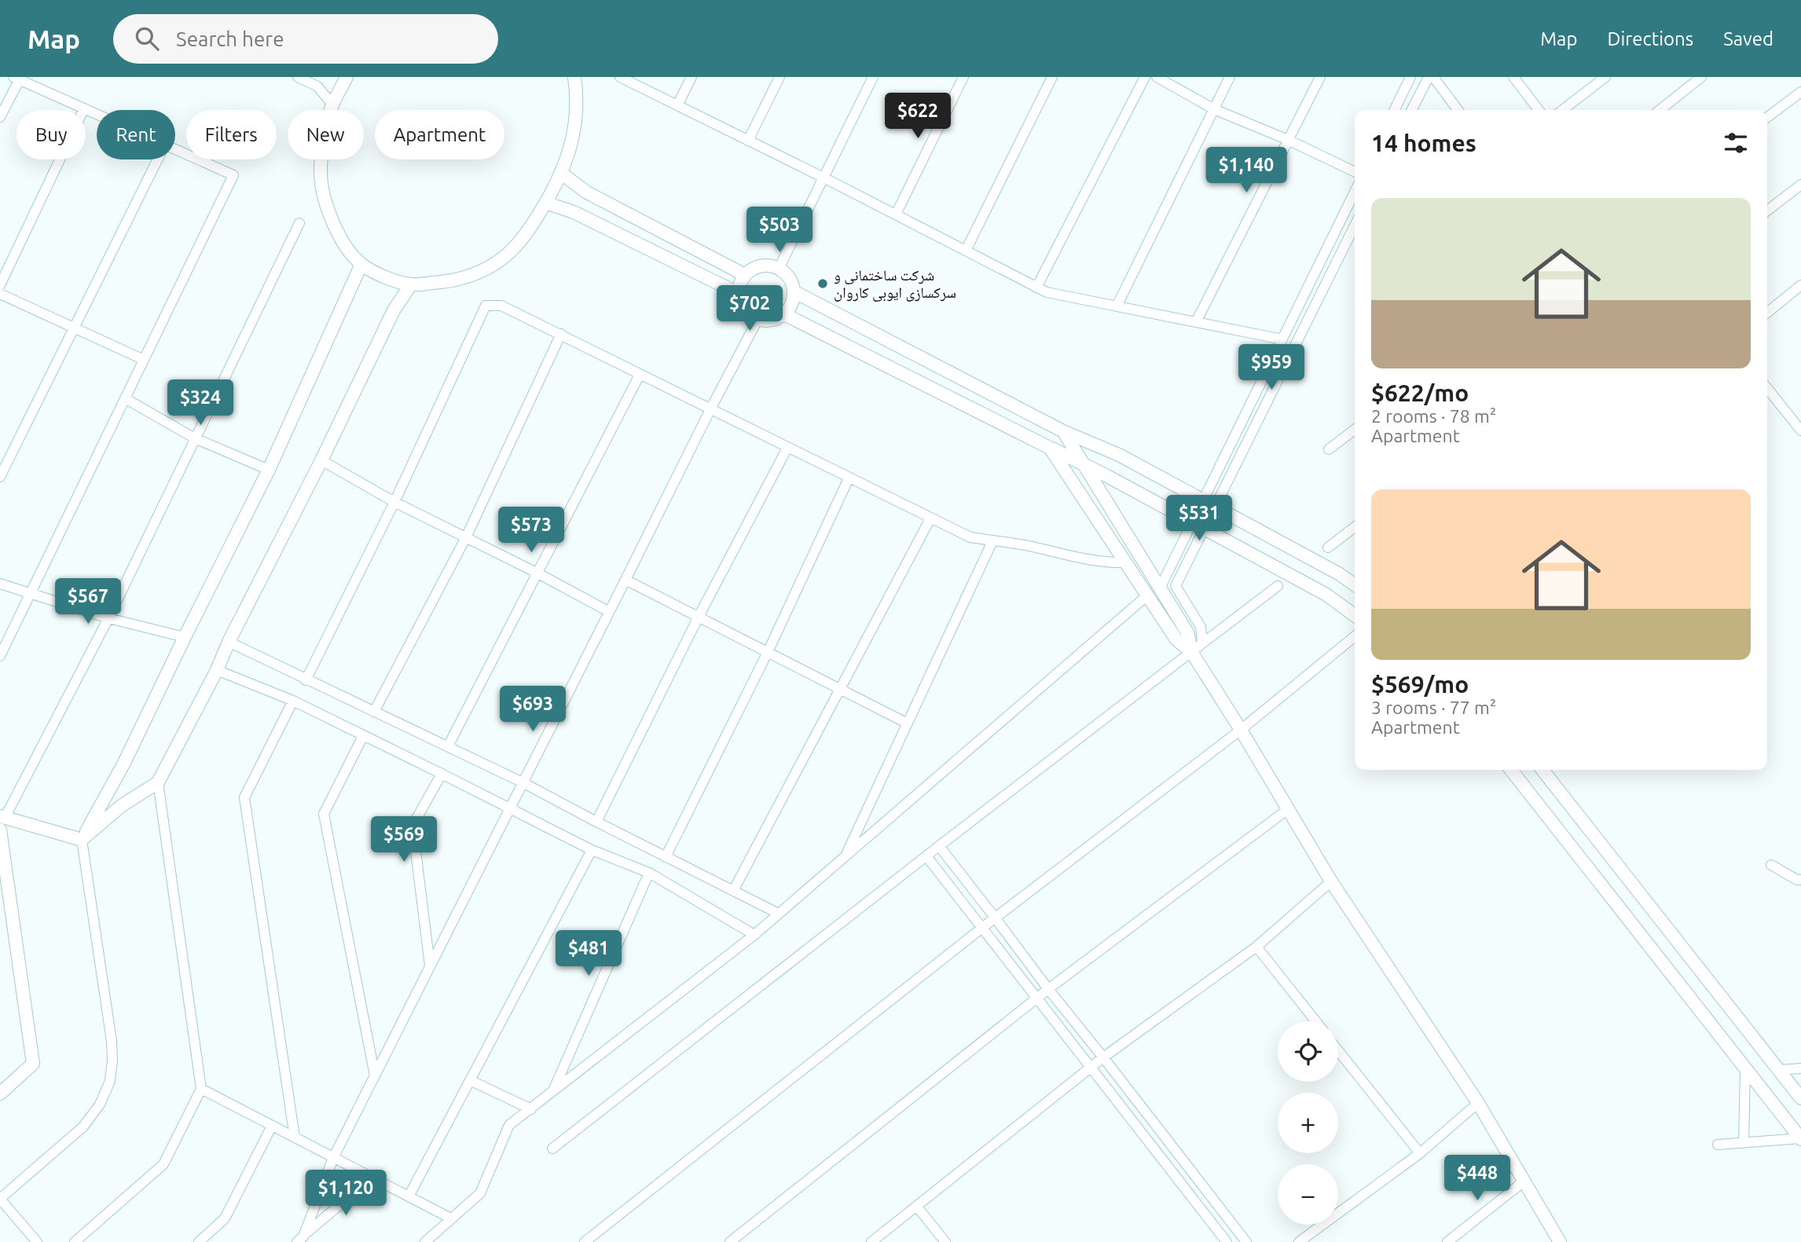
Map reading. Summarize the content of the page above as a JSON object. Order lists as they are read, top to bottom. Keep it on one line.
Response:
{"places":["شرکت ساختمانی و سرکسازی ایوبی کاروان"],"page":{"header":"Map","search":"Search here","nav":["Map","Directions","Saved"],"price":["$622","$1,140","$503","$702","$959","$324","$531","$573","$567","$693","$569","$481","$448","$1,120"],"chip":["Buy","Rent","Filters","New","Apartment"],"heading":"14 homes","list":[{"name":"$622/mo","note":"2 rooms · 78 m² · Apartment"},{"name":"$569/mo","note":"3 rooms · 77 m² · Apartment"}],"map_buttons":["+","−"]}}
